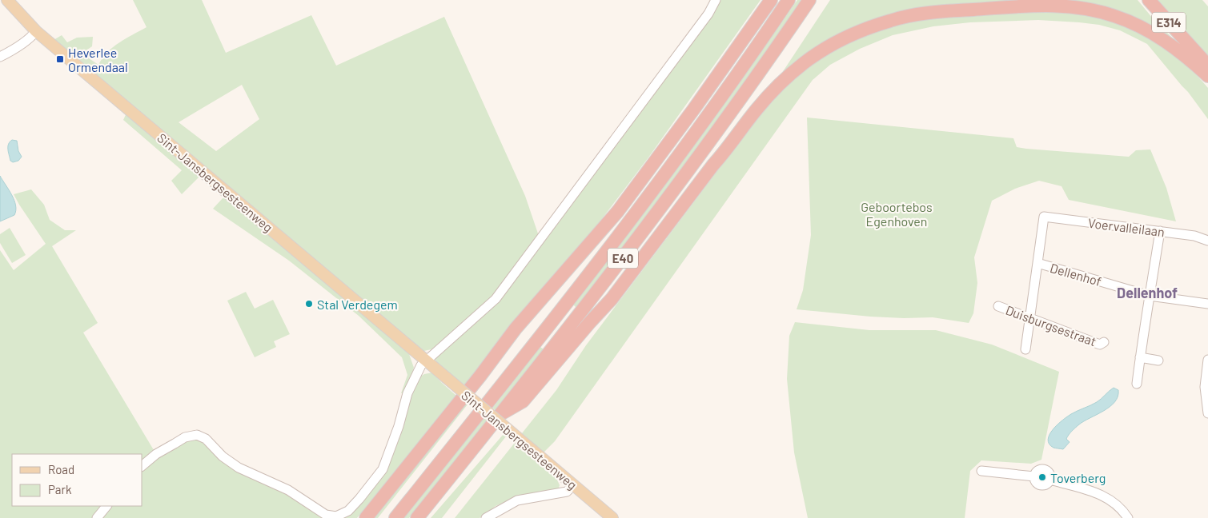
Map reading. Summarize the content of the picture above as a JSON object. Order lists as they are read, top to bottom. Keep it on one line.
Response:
{"streets":{"highway":["E314","E40"],"main road":["Sint-Jansbergsesteenweg"],"street":["Voervalleilaan","Dellenhof","Duisburgsestraat"]},"crossings":[["Voervalleilaan","Dellenhof"]],"districts":["Dellenhof"],"parks":["Geboortebos Egenhoven"],"places":{"transit":["Heverlee Ormendaal"],"other":["Stal Verdegem","Toverberg"]},"legend":["Road","Park"]}
